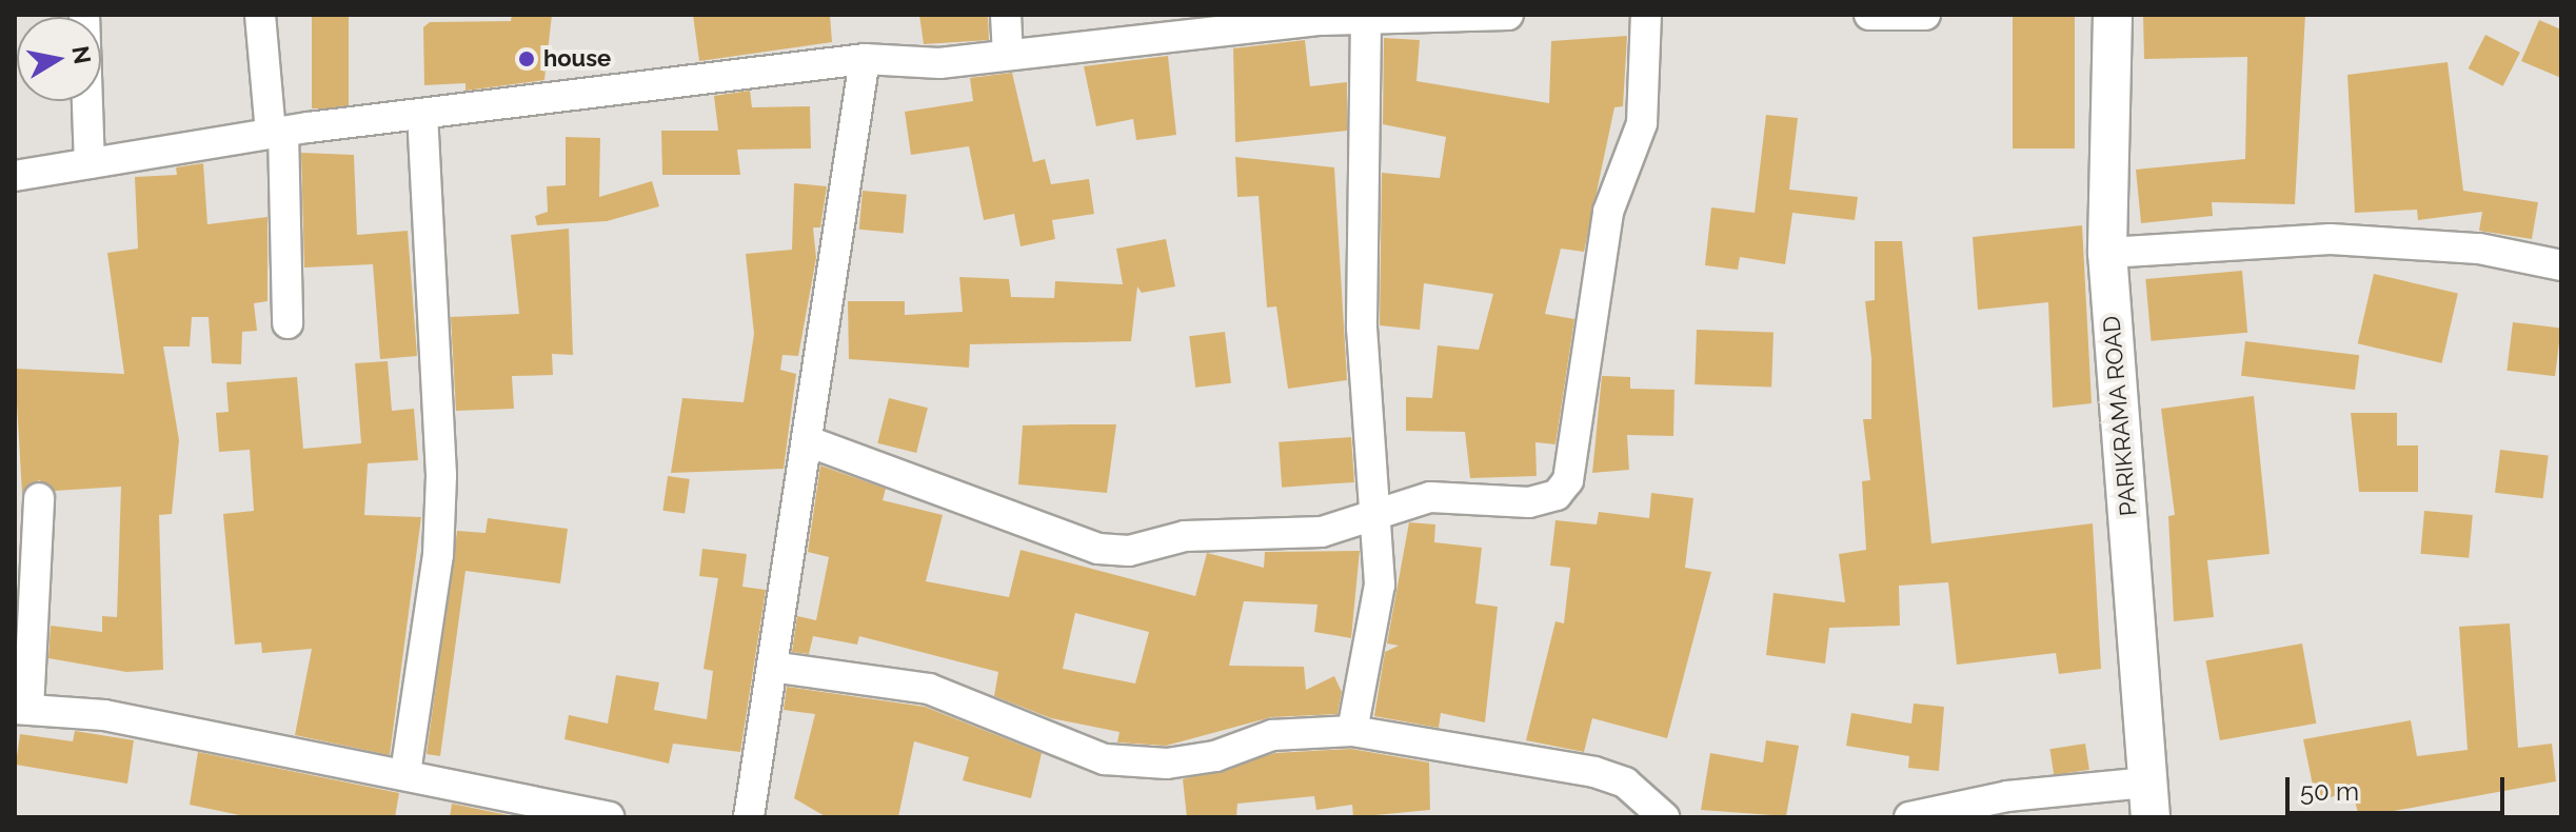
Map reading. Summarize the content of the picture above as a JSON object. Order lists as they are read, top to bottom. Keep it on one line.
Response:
{"streets":{"main road":["PARIKRAMA ROAD"]},"places":["house"],"scale_bar":"50 m","north":"right"}
